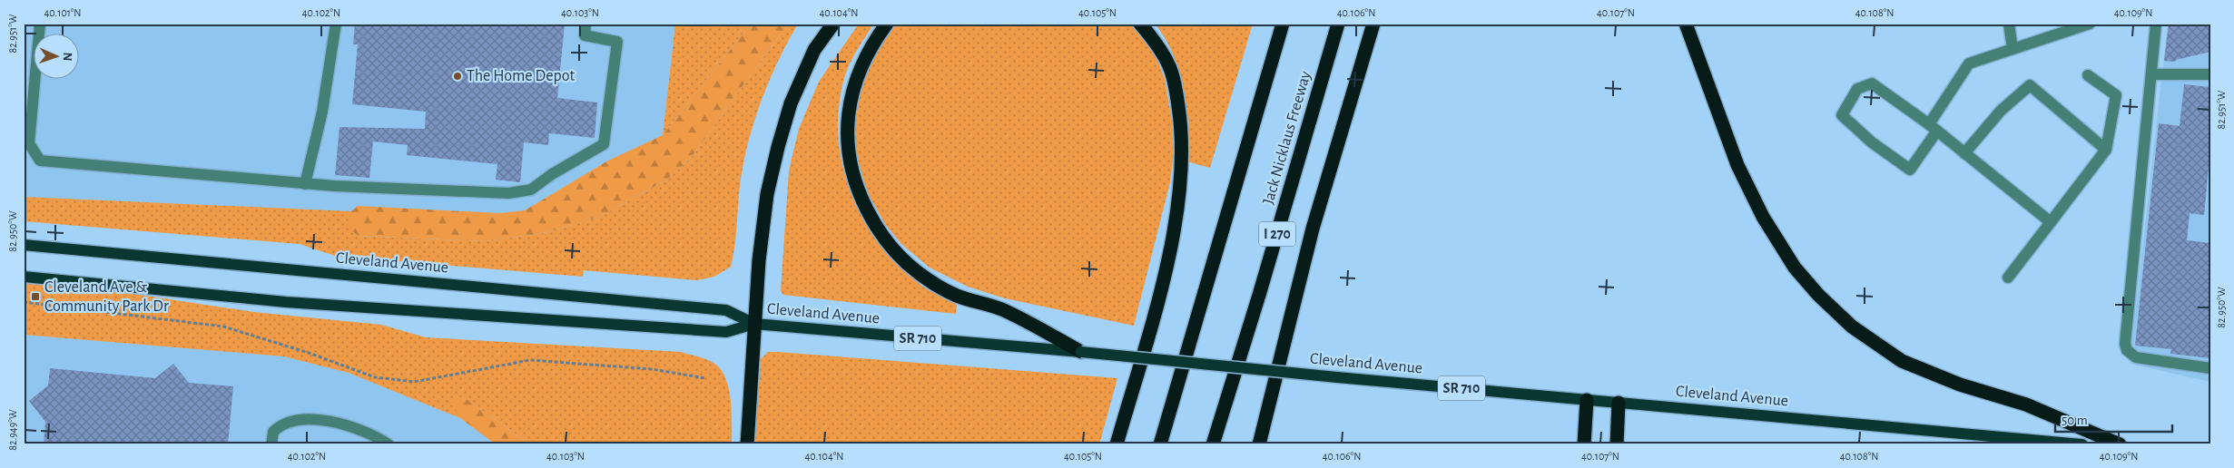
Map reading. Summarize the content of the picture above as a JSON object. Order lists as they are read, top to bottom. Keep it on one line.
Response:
{"streets":{"highway":["Jack Nicklaus Freeway","I 270"],"main road":["Cleveland Avenue","SR 710"]},"places":{"other":["The Home Depot"],"transit":["Cleveland Ave & Community Park Dr"]},"scale_bar":"50 m","north":"right","coordinates":["40.101°N","40.102°N","40.103°N","40.104°N","40.105°N","40.106°N","40.107°N","40.108°N","40.109°N","82.951°W","82.950°W","82.949°W"]}
